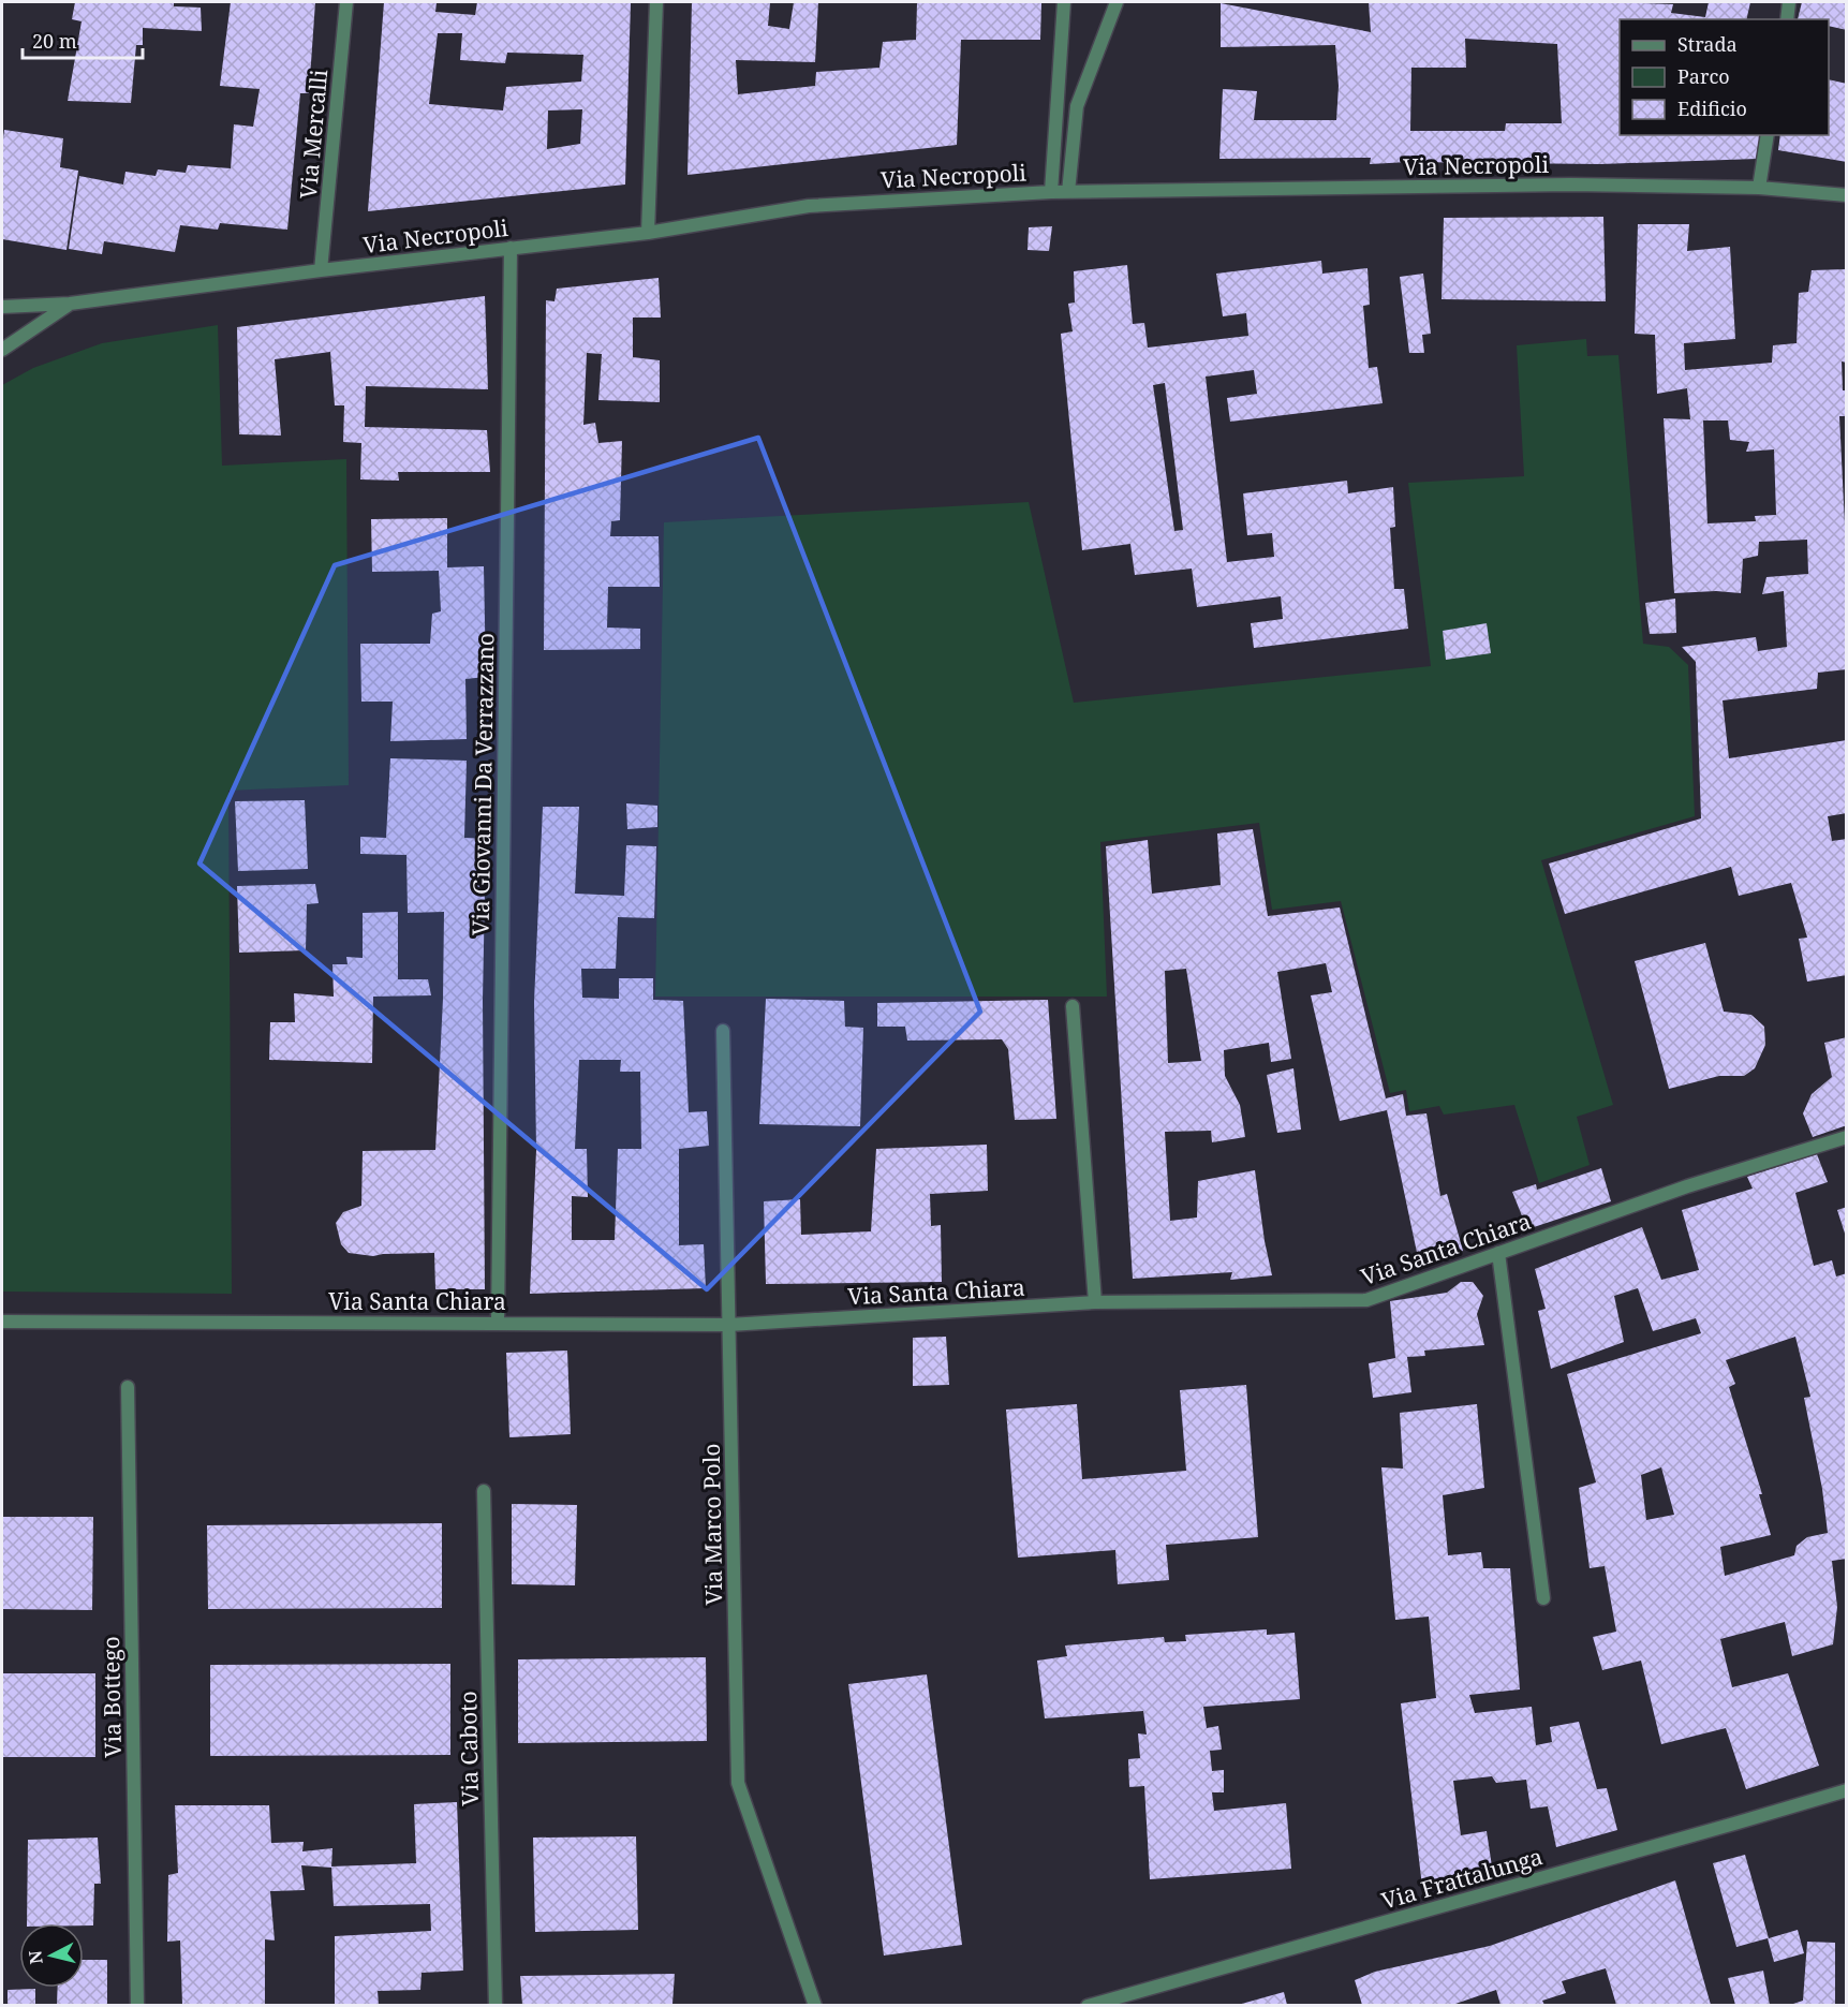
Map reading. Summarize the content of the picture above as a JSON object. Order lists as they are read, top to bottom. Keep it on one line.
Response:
{"streets":{"street":["Via Mercalli","Via Necropoli","Via Giovanni Da Verrazzano","Via Santa Chiara","Via Marco Polo","Via Bottego","Via Caboto","Via Frattalunga"]},"crossings":[["Via Mercalli","Via Necropoli"],["Via Necropoli","Via Giovanni Da Verrazzano"],["Via Giovanni Da Verrazzano","Via Santa Chiara"],["Via Santa Chiara","Via Marco Polo"]],"legend":["Strada","Parco","Edificio"],"scale_bar":"20 m","north":"left"}
